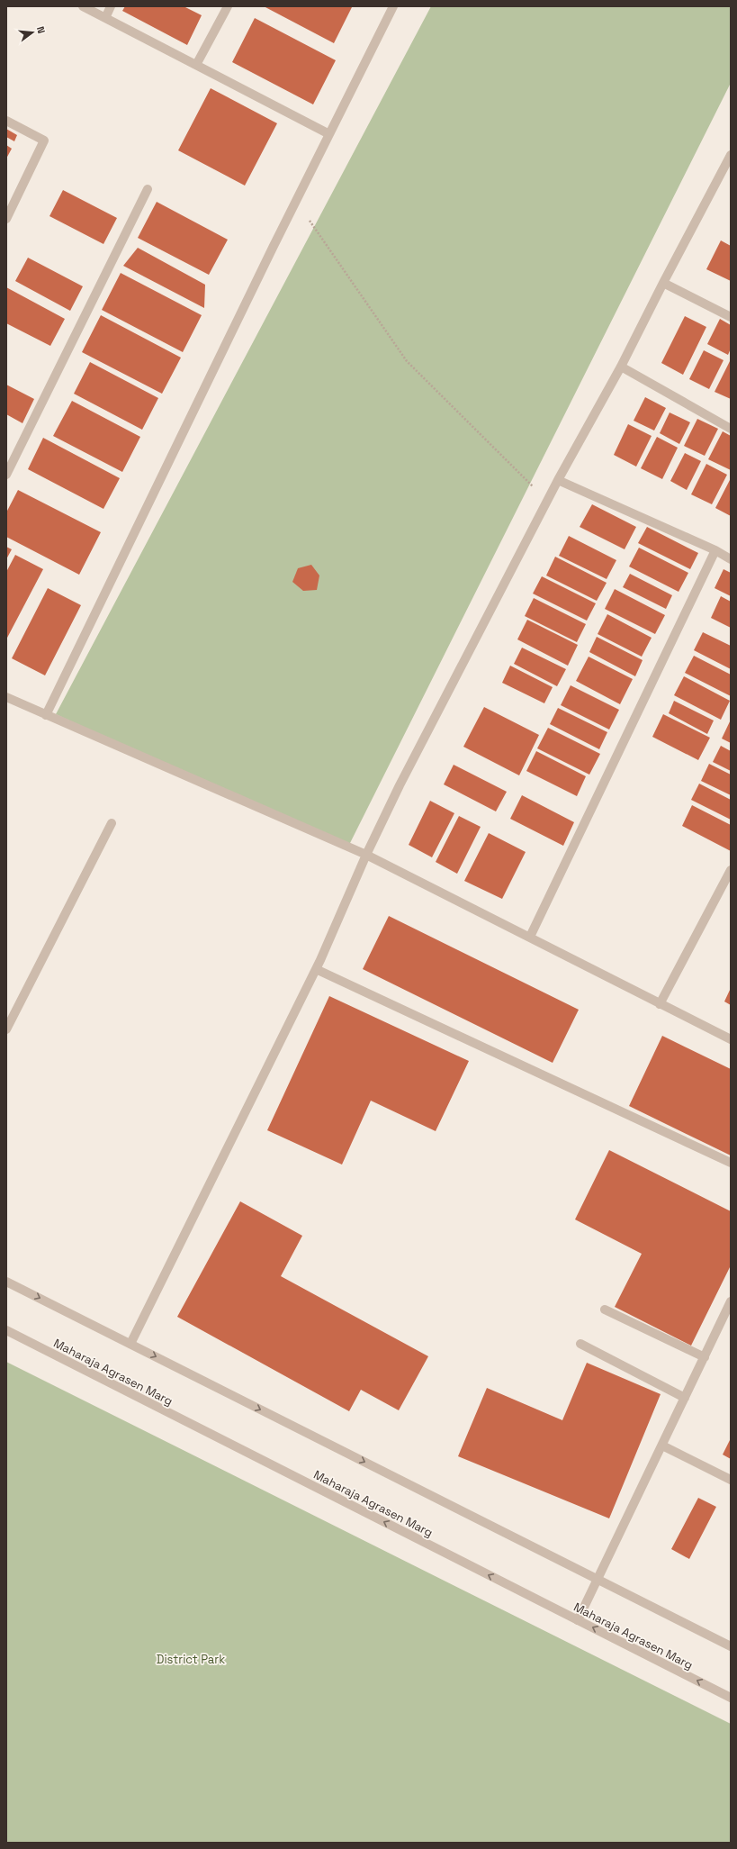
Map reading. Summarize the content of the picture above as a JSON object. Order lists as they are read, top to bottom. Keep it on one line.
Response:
{"streets":{"street":["Maharaja Agrasen Marg"]},"parks":["District Park"],"north":"right"}
